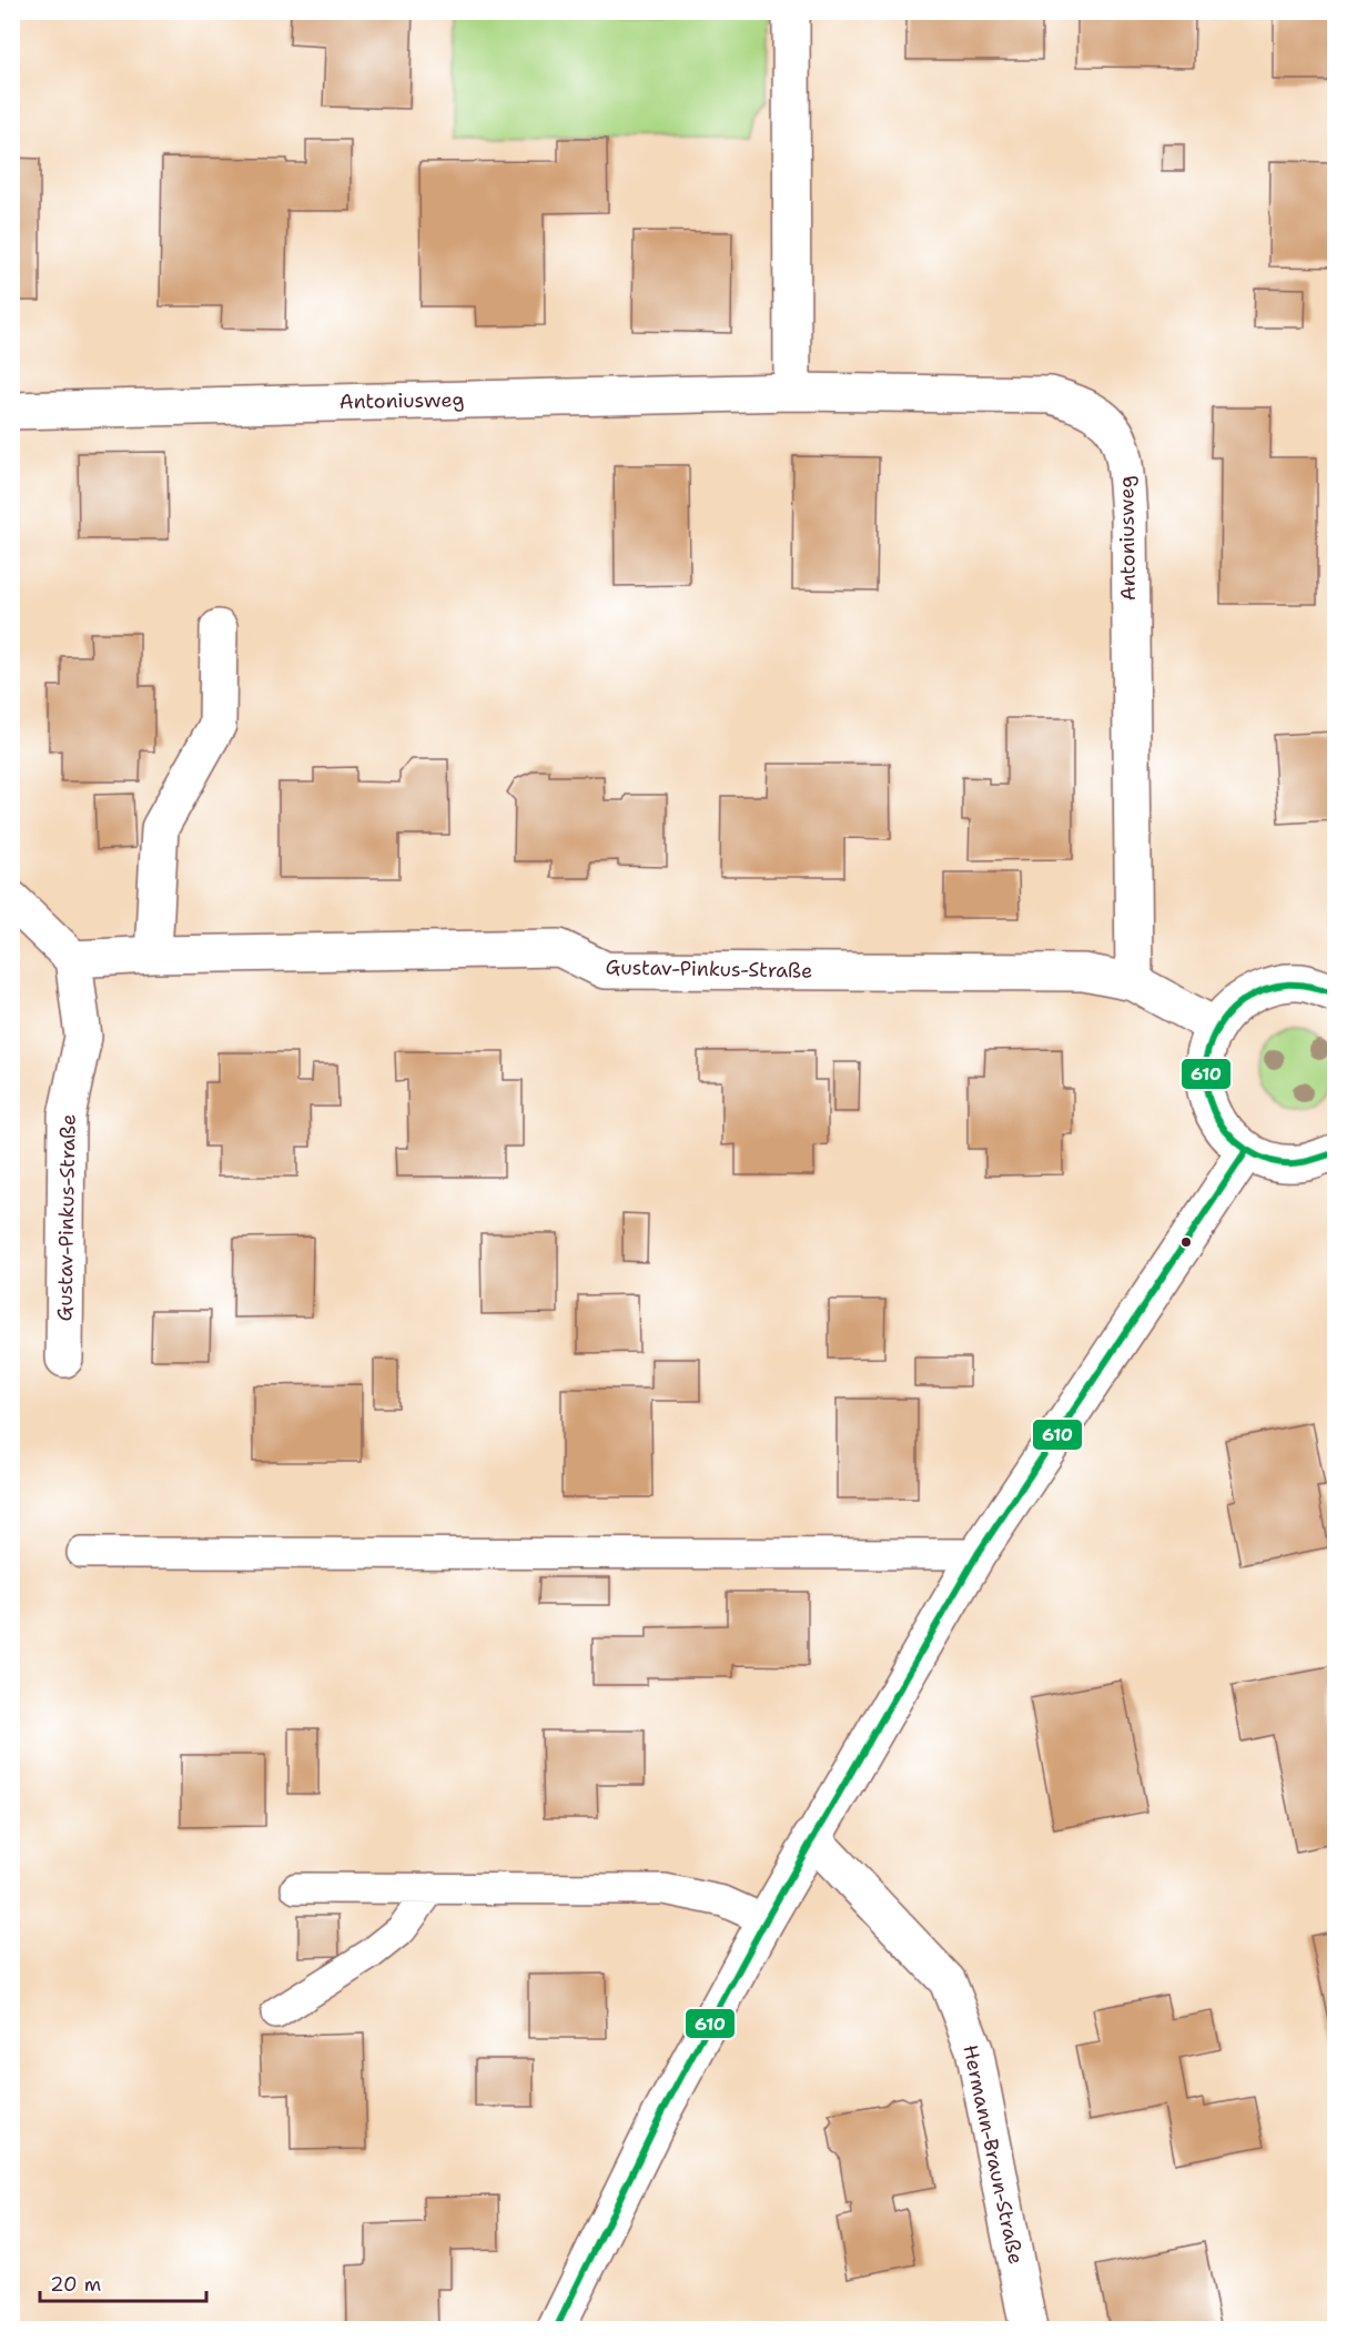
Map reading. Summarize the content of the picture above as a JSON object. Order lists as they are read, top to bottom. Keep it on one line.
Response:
{"streets":{"street":["Antoniusweg","Gustav-Pinkus-Straße","Hermann-Braun-Straße"]},"crossings":[["Antoniusweg","Gustav-Pinkus-Straße"]],"lines":["transit line 610"],"scale_bar":"20 m"}
